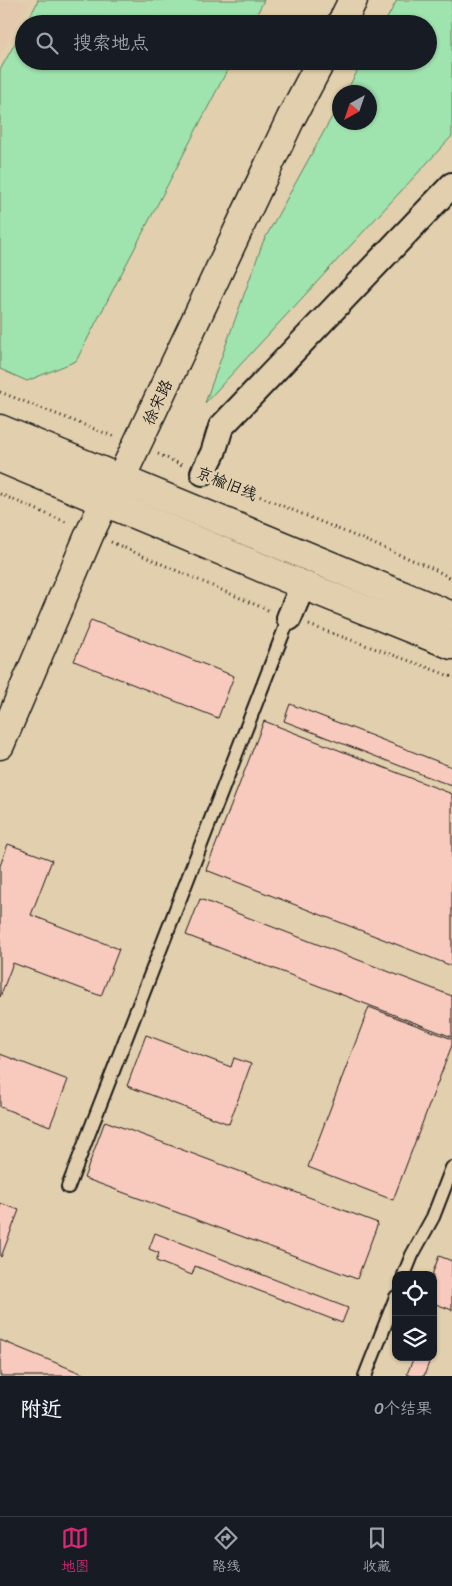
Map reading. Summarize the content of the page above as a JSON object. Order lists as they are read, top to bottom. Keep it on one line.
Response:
{"streets":{"main road":["徐宋路"],"path":["京榆旧线"]},"crossings":[["徐宋路","京榆旧线"]],"north":"bottom left","page":{"search":"搜索地点","heading":["附近","0个结果"],"nav":["地图","路线","收藏"]}}
